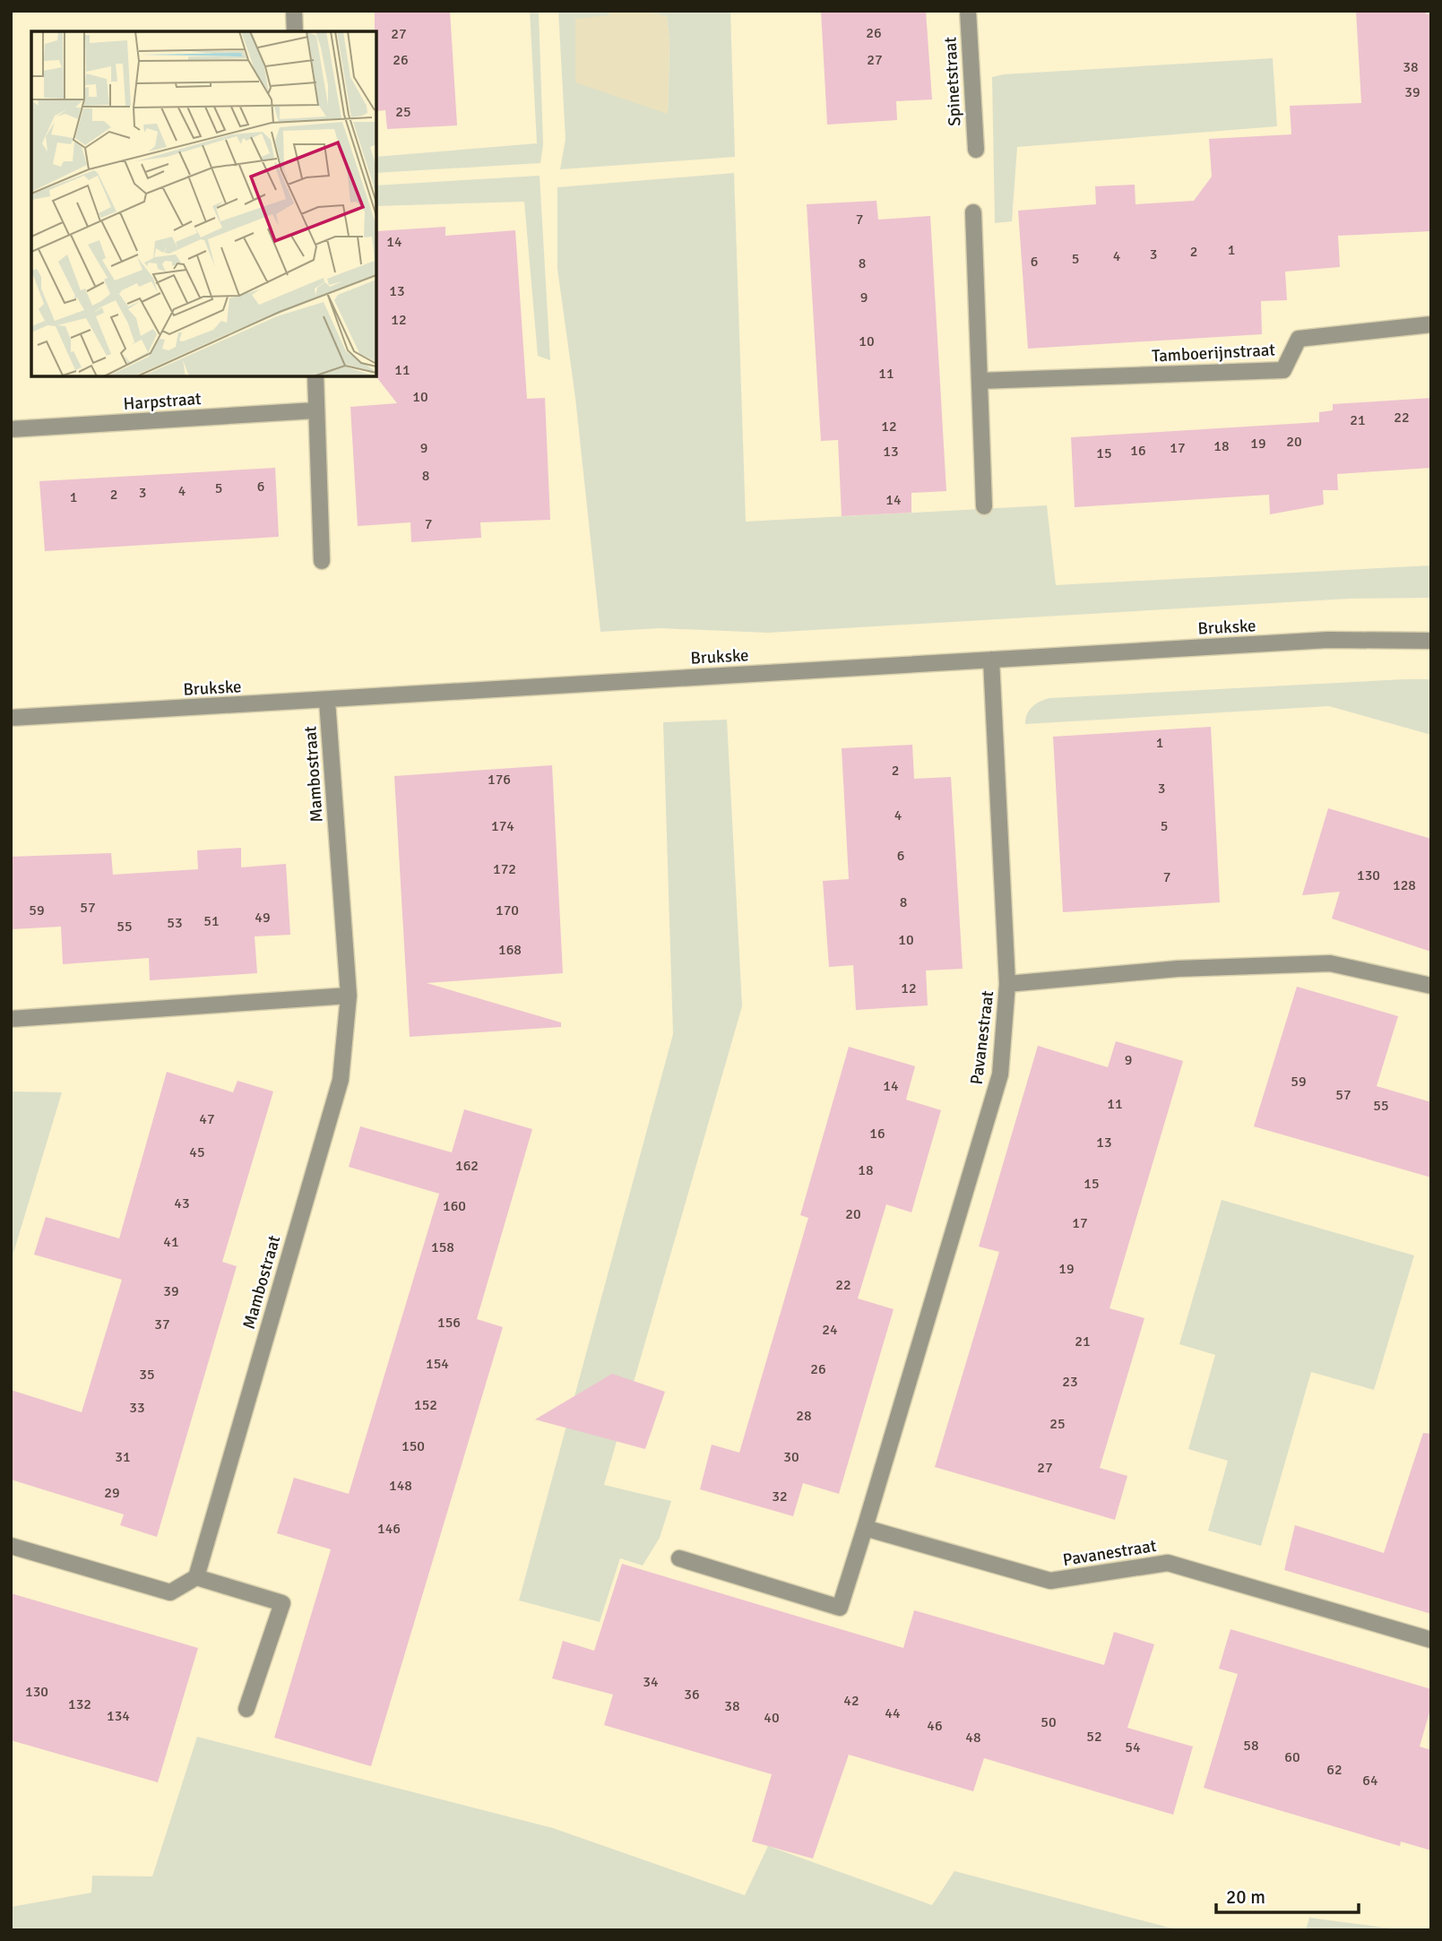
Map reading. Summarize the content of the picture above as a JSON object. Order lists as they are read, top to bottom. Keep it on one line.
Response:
{"streets":{"street":["Spinetstraat","Tamboerijnstraat","Harpstraat","Brukske","Mambostraat","Pavanestraat"]},"crossings":[["Brukske","Mambostraat"],["Brukske","Pavanestraat"]],"house_numbers":["26","27","26","27","38","39","25","7","14","1","2","3","4","5","6","8","13","9","12","10","11","11","10","22","21","12","20","19","18","9","17","16","13","15","8","6","5","4","3","2","1","14","7","1","2","176","3","4","174","5","6","172","130","7","128","8","57","59","170","49","51","53","55","10","168","12","9","59","14","57","11","55","47","16","13","45","162","18","15","43","160","20","17","41","158","19","22","39","156","37","24","21","154","26","35","23","152","33","28","25","150","31","30","27","148","29","32","146","34","130","36","42","132","38","44","134","40","50","46","52","48","58","54","60","62","64"],"scale_bar":"20 m"}
